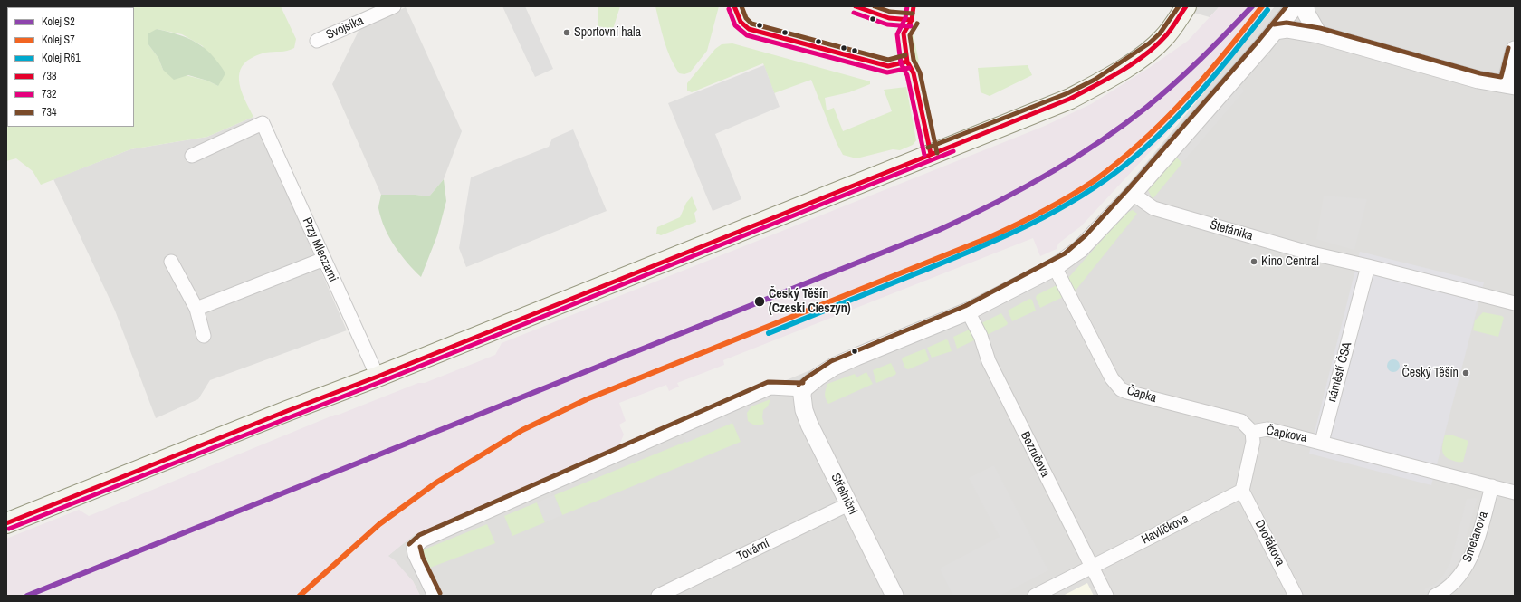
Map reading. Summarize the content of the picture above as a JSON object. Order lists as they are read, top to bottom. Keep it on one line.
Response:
{"streets":{"street":["Svojsíka","Štefánika","Przy Mleczarni","náměstí ČSA","Čapka","Čapkova","Bezručova","Střelniční","Havlíčkova","Smetanova","Dvořákova","Tovární"]},"crossings":[["Štefánika","náměstí ČSA"],["náměstí ČSA","Čapkova"],["Čapka","Čapkova"],["Bezručova","Havlíčkova"],["Střelniční","Tovární"],["Havlíčkova","Dvořákova"]],"places":["Sportovní hala","Kino Central","Český Těšín (Czeski Cieszyn)","Český Těšín"],"lines":["rail line S2","rail line S7","transit line 738","transit line 732","transit line 734","rail line R61"],"legend":["Kolej S2","Kolej S7","Kolej R61","738","732","734"]}
